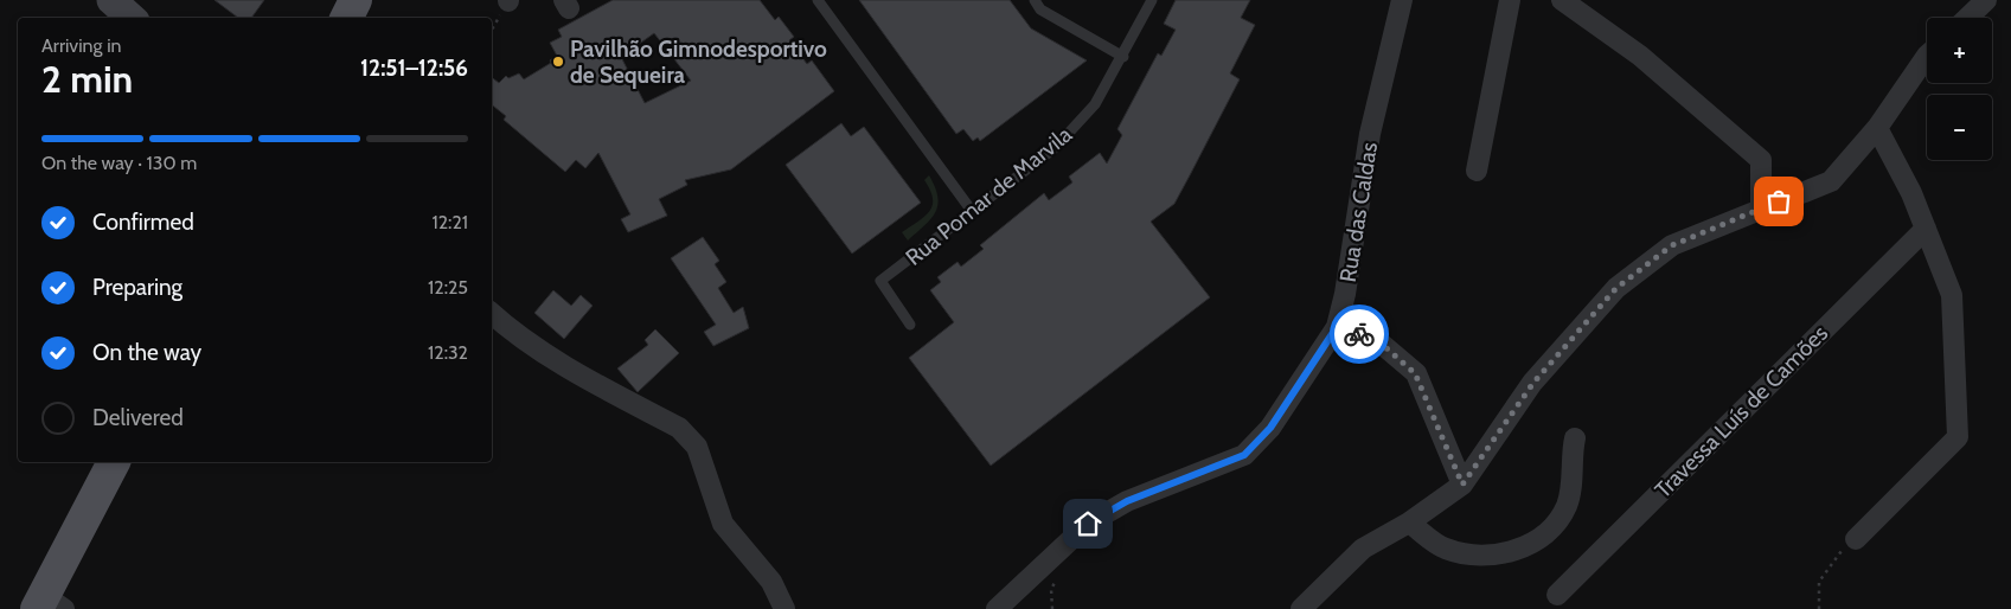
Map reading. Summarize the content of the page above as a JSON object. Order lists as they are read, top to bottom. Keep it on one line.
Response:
{"streets":{"street":["Rua das Caldas","Travessa Luís de Camões"],"lane":["Rua Pomar de Marvila"]},"places":["Pavilhão Gimnodesportivo de Sequeira"],"page":{"map_buttons":["+","−"],"heading":["2 min","Arriving in","12:51–12:56"],"bar":"On the way · 130 m","list":[["Confirmed","12:21"],["Preparing","12:25"],["On the way","12:32"],"Delivered"]}}
